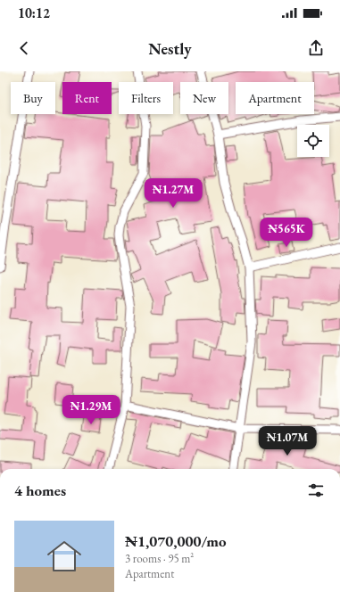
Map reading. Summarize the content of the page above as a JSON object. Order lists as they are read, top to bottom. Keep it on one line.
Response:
{"page":{"status":"10:12","header":"Nestly","chip":["Buy","Rent","Filters","New","Apartment"],"price":["₦1.27M","₦565K","₦1.29M","₦1.07M"],"heading":"4 homes","list":[{"name":"₦1,070,000/mo","note":"3 rooms · 95 m² · Apartment"}]}}
